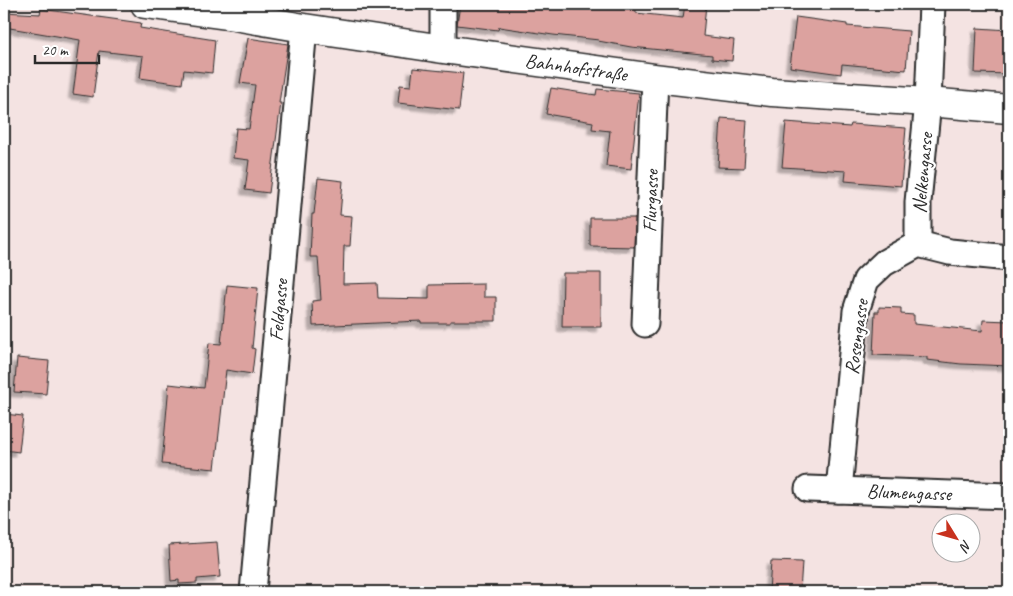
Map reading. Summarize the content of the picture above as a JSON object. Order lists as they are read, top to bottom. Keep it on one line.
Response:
{"streets":{"street":["Bahnhofstraße","Nelkengasse","Flurgasse","Feldgasse","Rosengasse","Blumengasse"]},"crossings":[["Bahnhofstraße","Nelkengasse"],["Bahnhofstraße","Flurgasse"],["Bahnhofstraße","Feldgasse"],["Nelkengasse","Rosengasse"],["Rosengasse","Blumengasse"]],"scale_bar":"20 m","north":"bottom right"}
